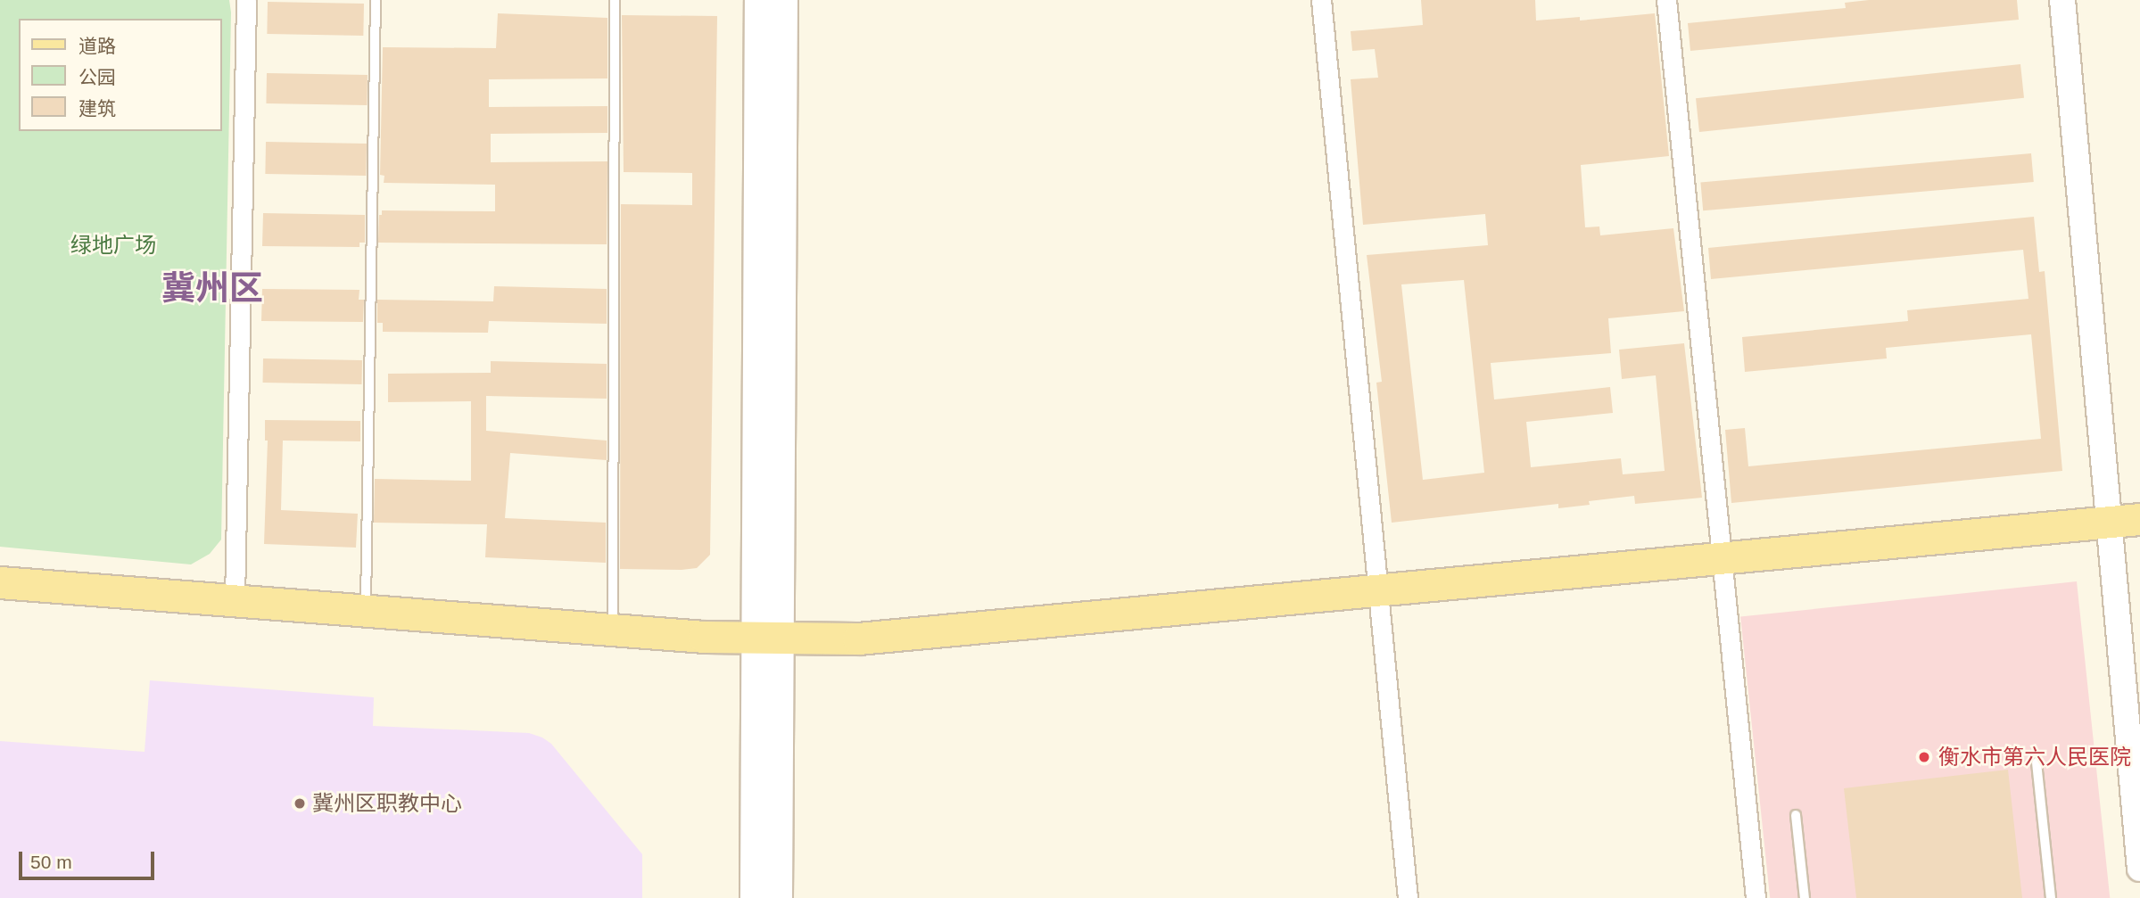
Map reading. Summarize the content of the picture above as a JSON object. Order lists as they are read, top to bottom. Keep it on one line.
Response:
{"districts":["冀州区"],"parks":["绿地广场"],"places":["衡水市第六人民医院","冀州区职教中心"],"legend":["道路","公园","建筑"],"scale_bar":"50 m"}
